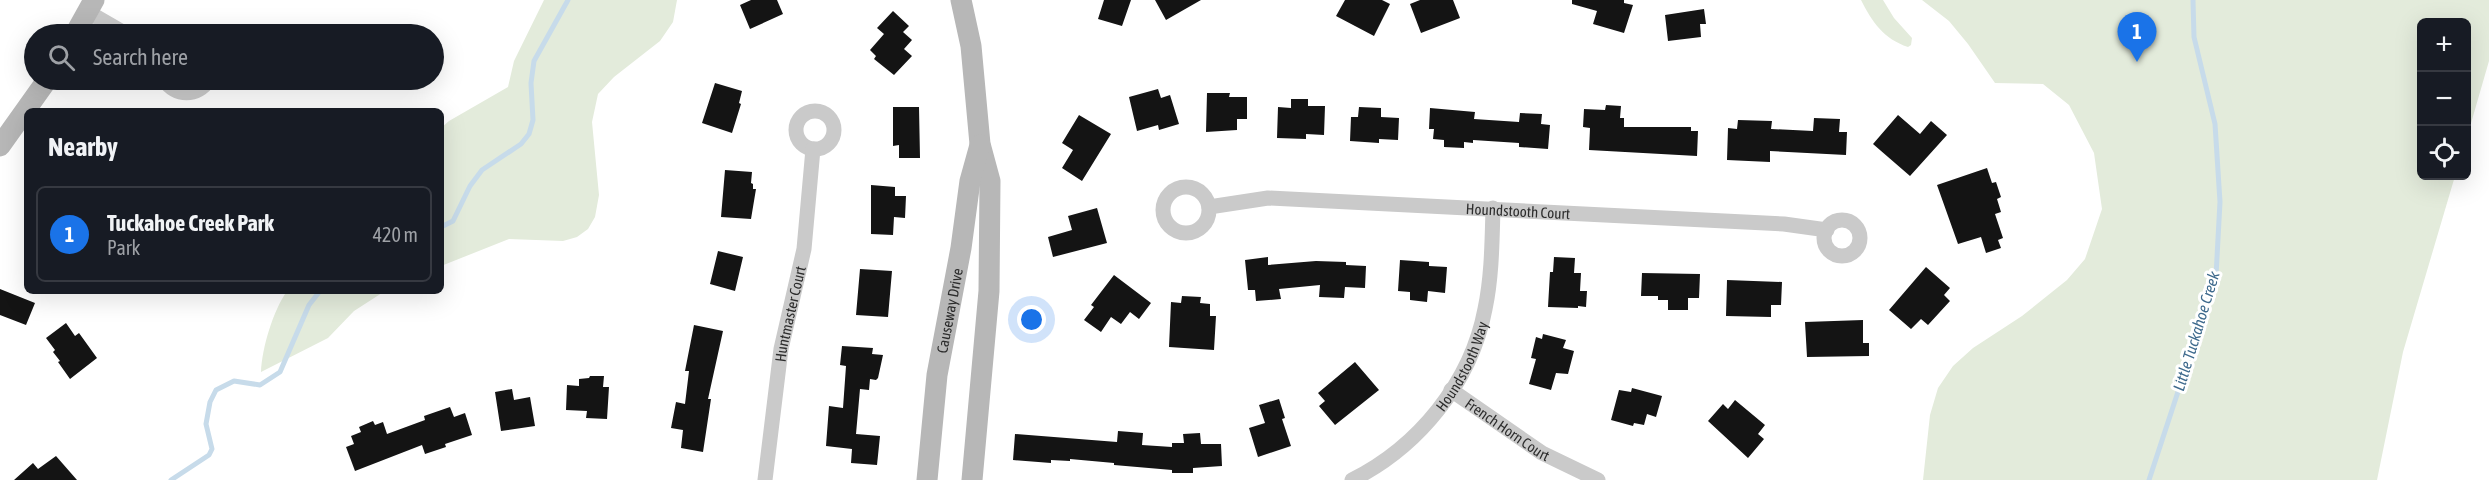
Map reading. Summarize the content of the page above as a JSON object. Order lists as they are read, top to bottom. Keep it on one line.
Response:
{"streets":{"street":["Houndstooth Court","Causeway Drive","Huntmaster Court","Houndstooth Way","French Horn Court"]},"crossings":[["Houndstooth Court","Houndstooth Way"],["Houndstooth Way","French Horn Court"]],"water":["Little Tuckahoe Creek"],"page":{"pins":"1","map_buttons":["+","−"],"search":"Search here","heading":"Nearby","list":[{"mark":"1","name":"Tuckahoe Creek Park","note":"Park","value":"420 m"}]}}
